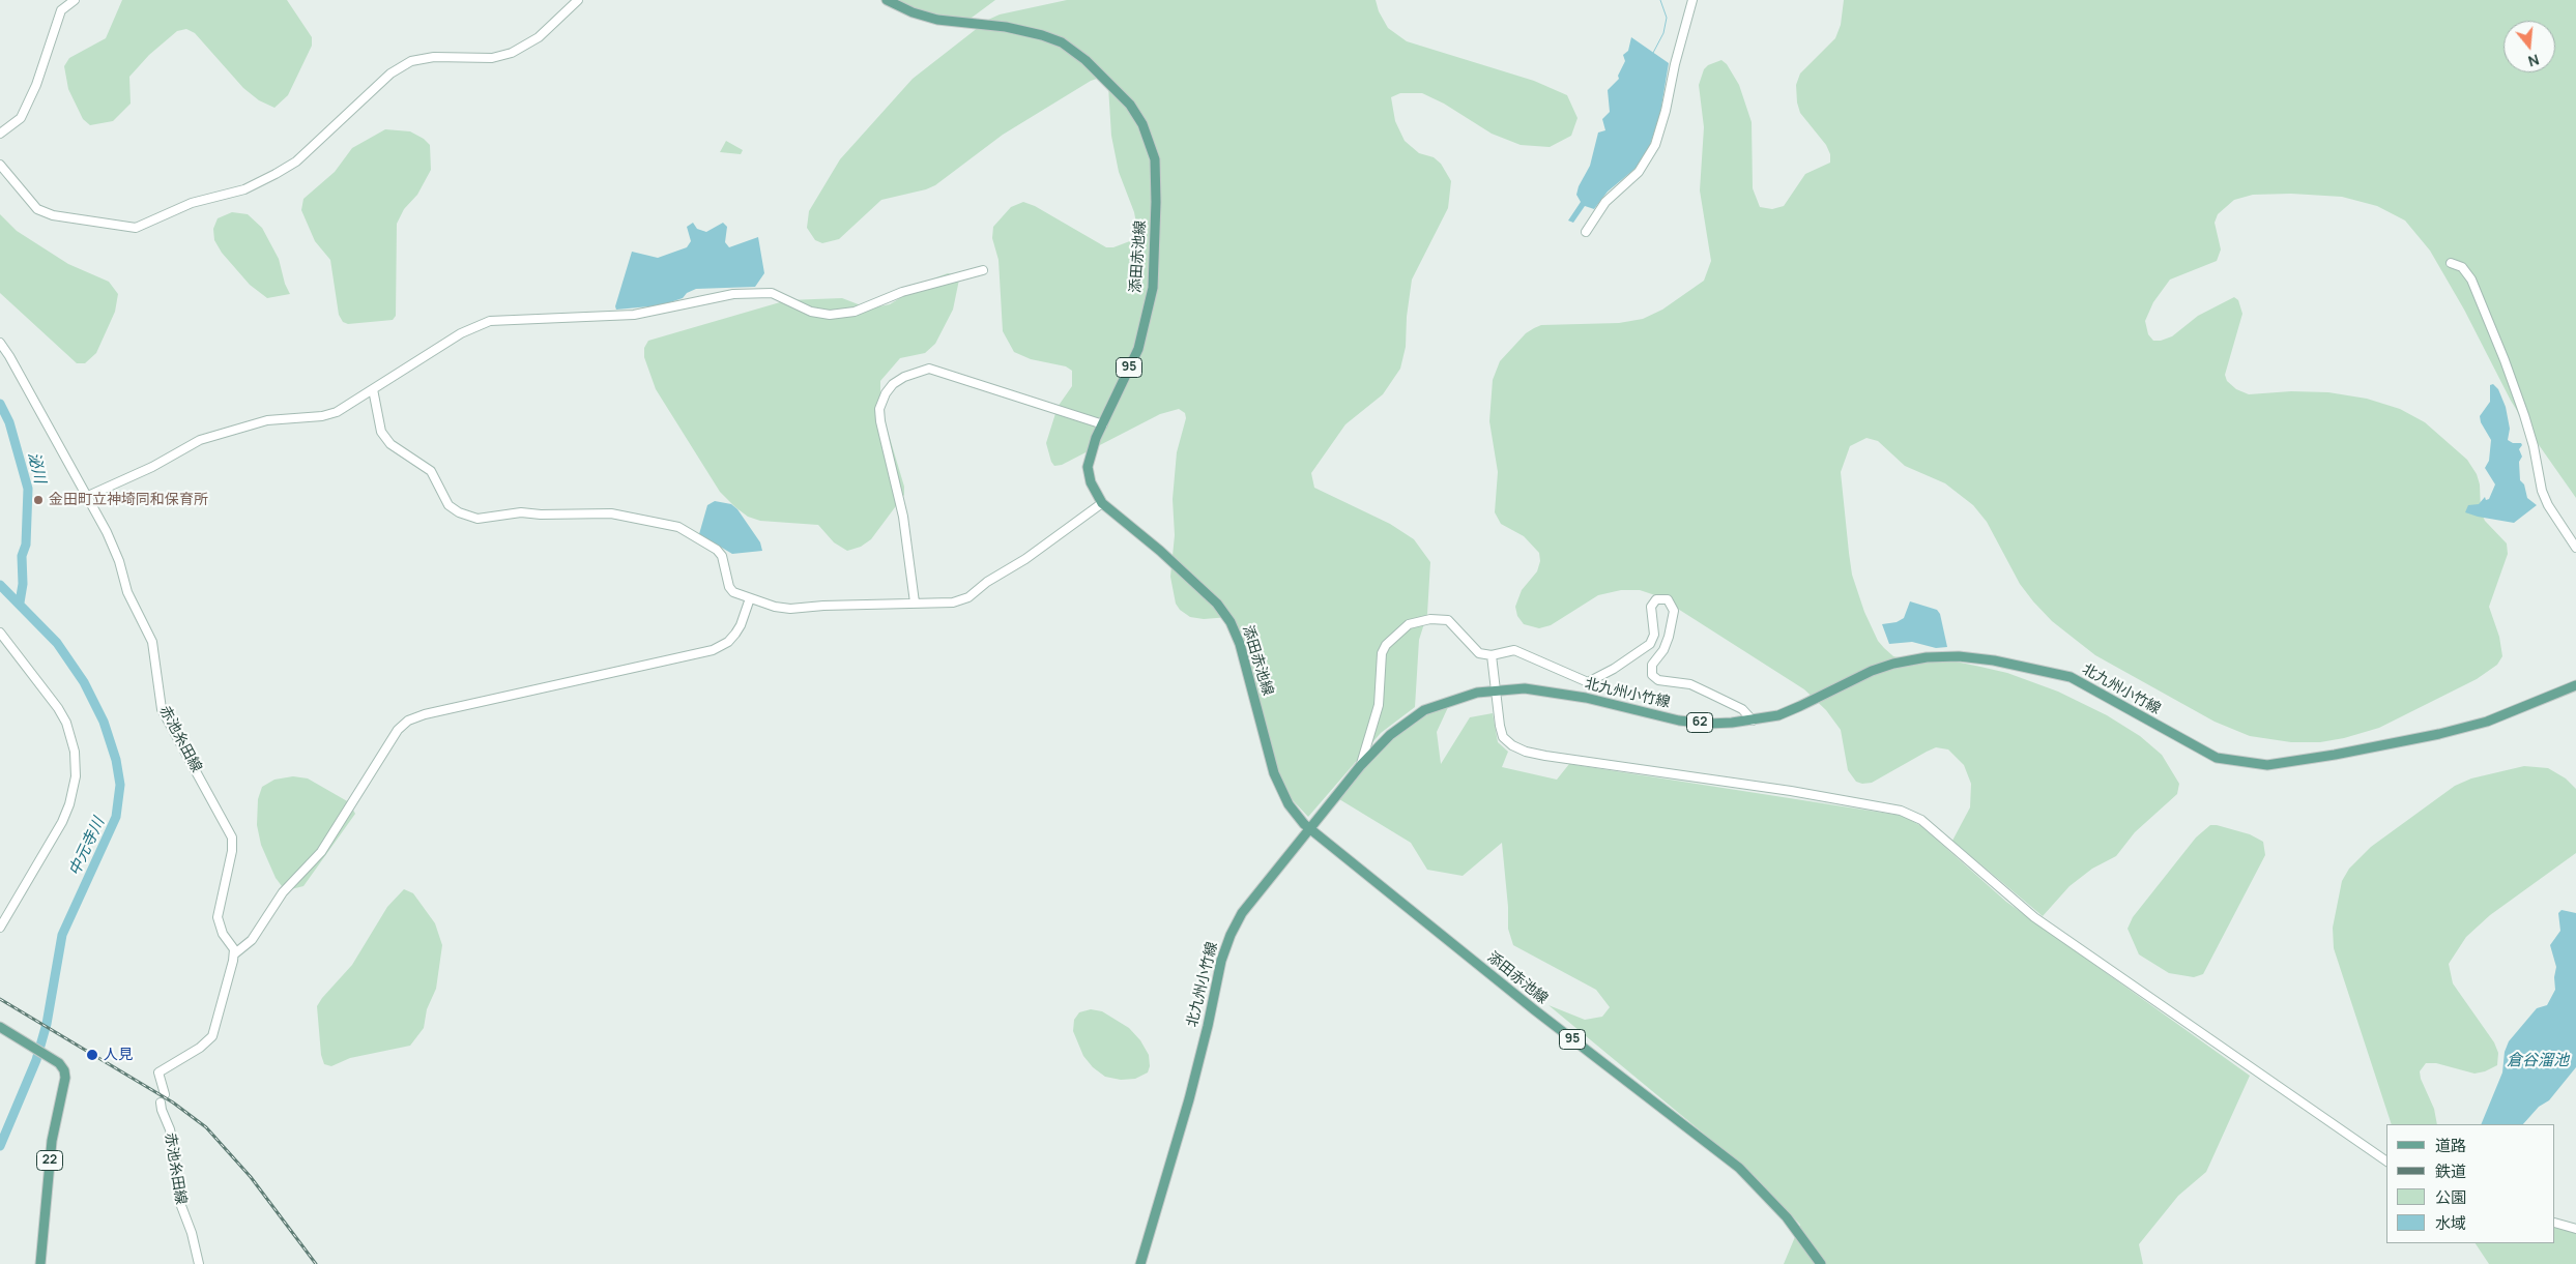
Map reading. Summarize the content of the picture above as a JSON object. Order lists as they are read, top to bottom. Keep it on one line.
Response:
{"streets":{"main road":["添田赤池線","95","北九州小竹線","62","22"],"street":["赤池糸田線"]},"crossings":[["添田赤池線","北九州小竹線"]],"water":["泌川","中元寺川","倉谷溜池"],"places":["金田町立神埼同和保育所","人見"],"legend":["道路","鉄道","公園","水域"],"north":"bottom"}
